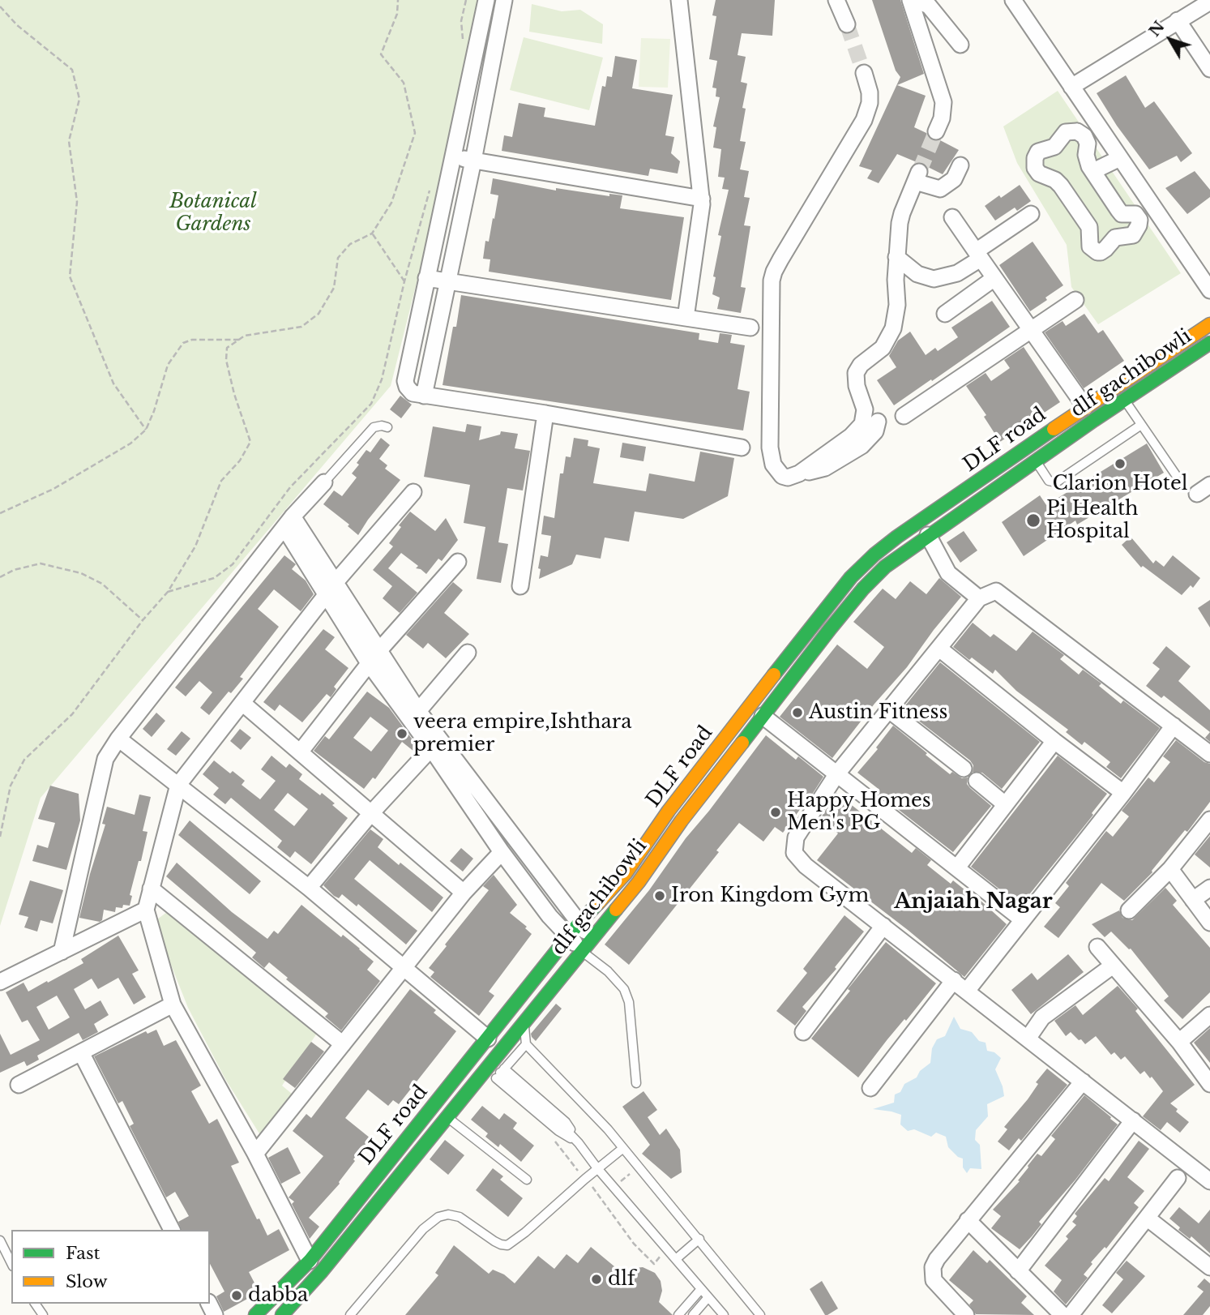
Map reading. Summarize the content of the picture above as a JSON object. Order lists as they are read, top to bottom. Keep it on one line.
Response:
{"streets":{"main road":["dlf gachibowli","DLF road"]},"districts":["Anjaiah Nagar"],"parks":["Botanical Gardens"],"places":["Clarion Hotel","Pi Health Hospital","Austin Fitness","veera empire,Ishthara premier","Happy Homes Men's PG","Iron Kingdom Gym","dlf","dabba"],"legend":["Fast","Slow"],"north":"top left"}
